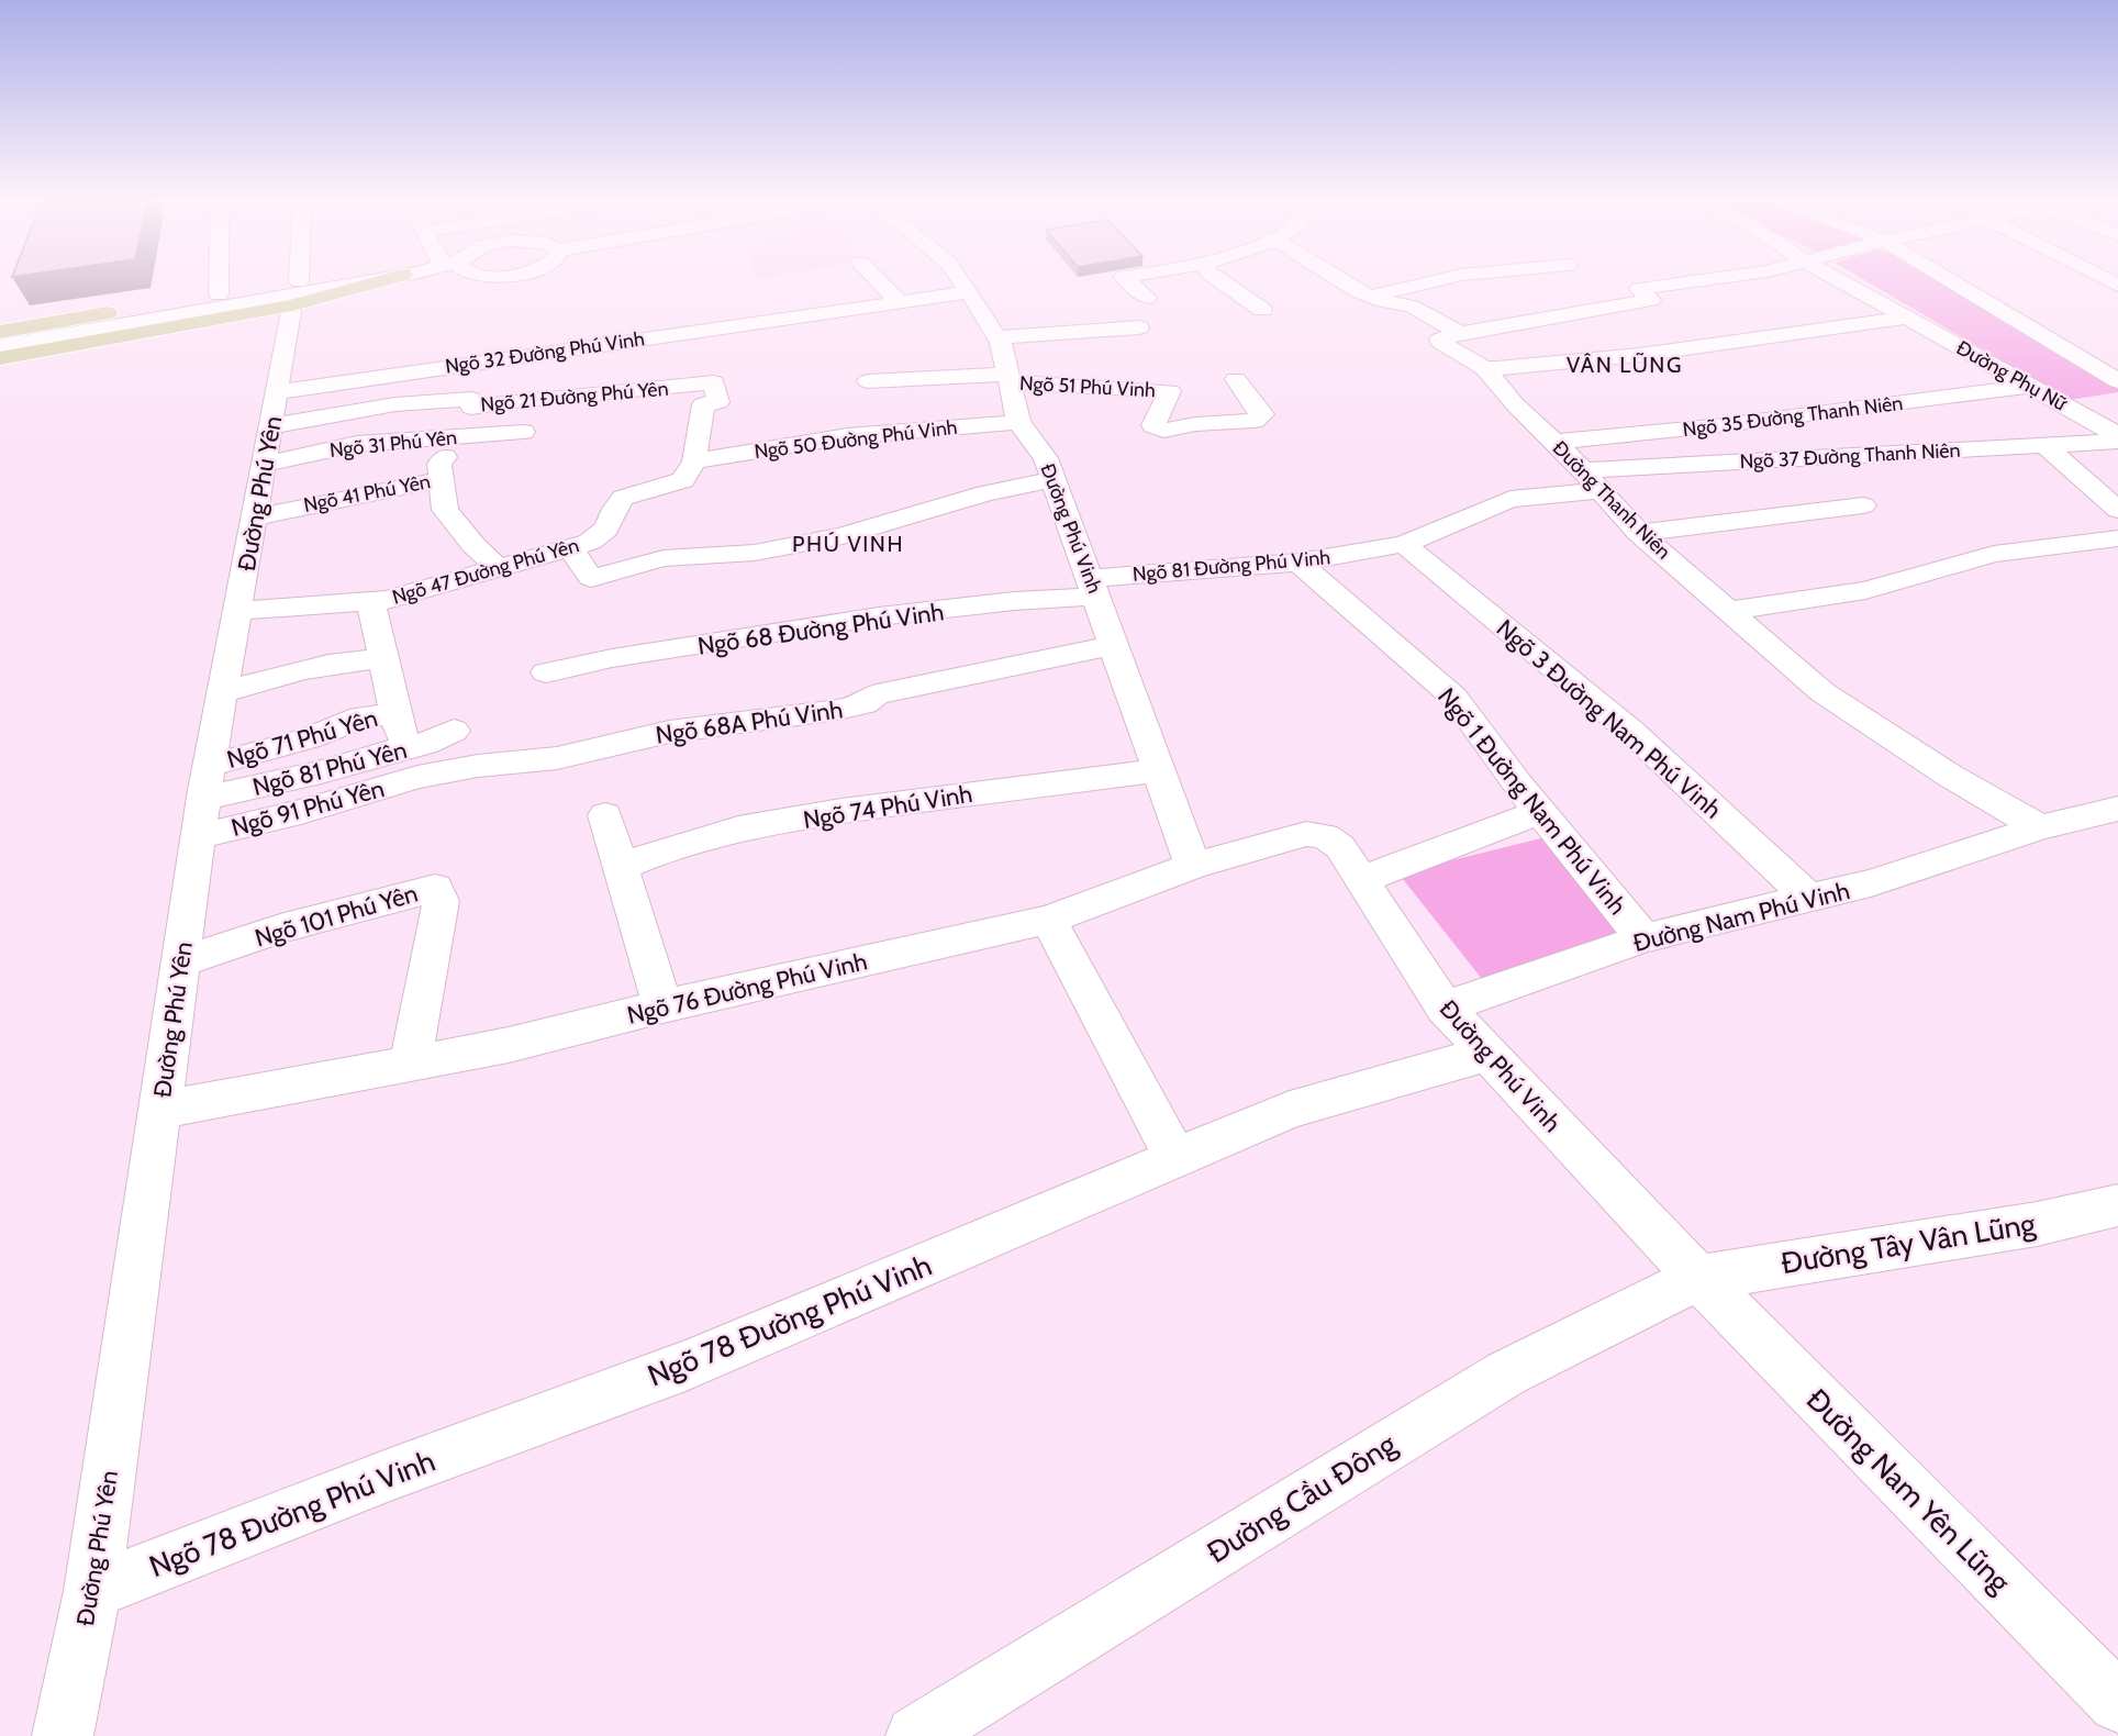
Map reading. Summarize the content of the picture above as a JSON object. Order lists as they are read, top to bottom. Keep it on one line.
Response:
{"streets":{"street":["Ngõ 32 Đường Phú Vinh","Đường Phụ Nữ","Ngõ 51 Phú Vinh","Ngõ 21 Đường Phú Yên","Ngõ 35 Đường Thanh Niên","Ngõ 50 Đường Phú Vinh","Ngõ 31 Phú Yên","Ngõ 37 Đường Thanh Niên","Đường Phú Yên","Ngõ 41 Phú Yên","Đường Thanh Niên","Đường Phú Vinh","Ngõ 81 Đường Phú Vinh","Ngõ 47 Đường Phú Yên","Ngõ 68 Đường Phú Vinh","Ngõ 3 Đường Nam Phú Vinh","Ngõ 68A Phú Vinh","Ngõ 71 Phú Yên","Ngõ 81 Phú Yên","Ngõ 1 Đường Nam Phú Vinh","Ngõ 74 Phú Vinh","Ngõ 91 Phú Yên","Ngõ 101 Phú Yên","Đường Nam Phú Vinh","Ngõ 76 Đường Phú Vinh","Đường Tây Vân Lũng","Ngõ 78 Đường Phú Vinh","Đường Nam Yên Lũng","Đường Cầu Đông"]},"crossings":[["Ngõ 32 Đường Phú Vinh","Ngõ 21 Đường Phú Yên"],["Ngõ 32 Đường Phú Vinh","Ngõ 31 Phú Yên"],["Ngõ 32 Đường Phú Vinh","Đường Phú Yên"],["Ngõ 32 Đường Phú Vinh","Đường Phú Vinh"],["Đường Phụ Nữ","Ngõ 35 Đường Thanh Niên"],["Ngõ 51 Phú Vinh","Đường Phú Vinh"],["Ngõ 21 Đường Phú Yên","Ngõ 50 Đường Phú Vinh"],["Ngõ 21 Đường Phú Yên","Ngõ 31 Phú Yên"],["Ngõ 21 Đường Phú Yên","Đường Phú Yên"],["Ngõ 21 Đường Phú Yên","Ngõ 47 Đường Phú Yên"],["Ngõ 35 Đường Thanh Niên","Đường Thanh Niên"],["Ngõ 50 Đường Phú Vinh","Đường Phú Vinh"],["Ngõ 50 Đường Phú Vinh","Ngõ 47 Đường Phú Yên"],["Ngõ 31 Phú Yên","Đường Phú Yên"],["Ngõ 37 Đường Thanh Niên","Đường Thanh Niên"],["Ngõ 37 Đường Thanh Niên","Ngõ 81 Đường Phú Vinh"],["Đường Phú Yên","Ngõ 41 Phú Yên"],["Đường Phú Yên","Ngõ 47 Đường Phú Yên"],["Đường Phú Yên","Ngõ 71 Phú Yên"],["Đường Phú Yên","Ngõ 81 Phú Yên"],["Đường Phú Yên","Ngõ 91 Phú Yên"],["Đường Phú Yên","Ngõ 101 Phú Yên"],["Đường Phú Yên","Ngõ 76 Đường Phú Vinh"],["Đường Phú Yên","Ngõ 78 Đường Phú Vinh"],["Đường Thanh Niên","Ngõ 81 Đường Phú Vinh"],["Đường Thanh Niên","Đường Nam Phú Vinh"],["Đường Phú Vinh","Ngõ 81 Đường Phú Vinh"],["Đường Phú Vinh","Ngõ 68 Đường Phú Vinh"],["Đường Phú Vinh","Ngõ 68A Phú Vinh"],["Đường Phú Vinh","Ngõ 74 Phú Vinh"],["Đường Phú Vinh","Đường Nam Phú Vinh"],["Đường Phú Vinh","Ngõ 76 Đường Phú Vinh"],["Đường Phú Vinh","Đường Tây Vân Lũng"],["Đường Phú Vinh","Ngõ 78 Đường Phú Vinh"],["Đường Phú Vinh","Đường Nam Yên Lũng"],["Đường Phú Vinh","Đường Cầu Đông"],["Ngõ 81 Đường Phú Vinh","Ngõ 68 Đường Phú Vinh"],["Ngõ 81 Đường Phú Vinh","Ngõ 3 Đường Nam Phú Vinh"],["Ngõ 81 Đường Phú Vinh","Ngõ 1 Đường Nam Phú Vinh"],["Ngõ 3 Đường Nam Phú Vinh","Đường Nam Phú Vinh"],["Ngõ 68A Phú Vinh","Ngõ 91 Phú Yên"],["Ngõ 71 Phú Yên","Ngõ 81 Phú Yên"],["Ngõ 71 Phú Yên","Ngõ 91 Phú Yên"],["Ngõ 81 Phú Yên","Ngõ 91 Phú Yên"],["Ngõ 1 Đường Nam Phú Vinh","Đường Nam Phú Vinh"],["Ngõ 101 Phú Yên","Ngõ 76 Đường Phú Vinh"],["Đường Tây Vân Lũng","Đường Nam Yên Lũng"],["Đường Tây Vân Lũng","Đường Cầu Đông"],["Đường Nam Yên Lũng","Đường Cầu Đông"]],"districts":["VÂN LŨNG","PHÚ VINH"]}
